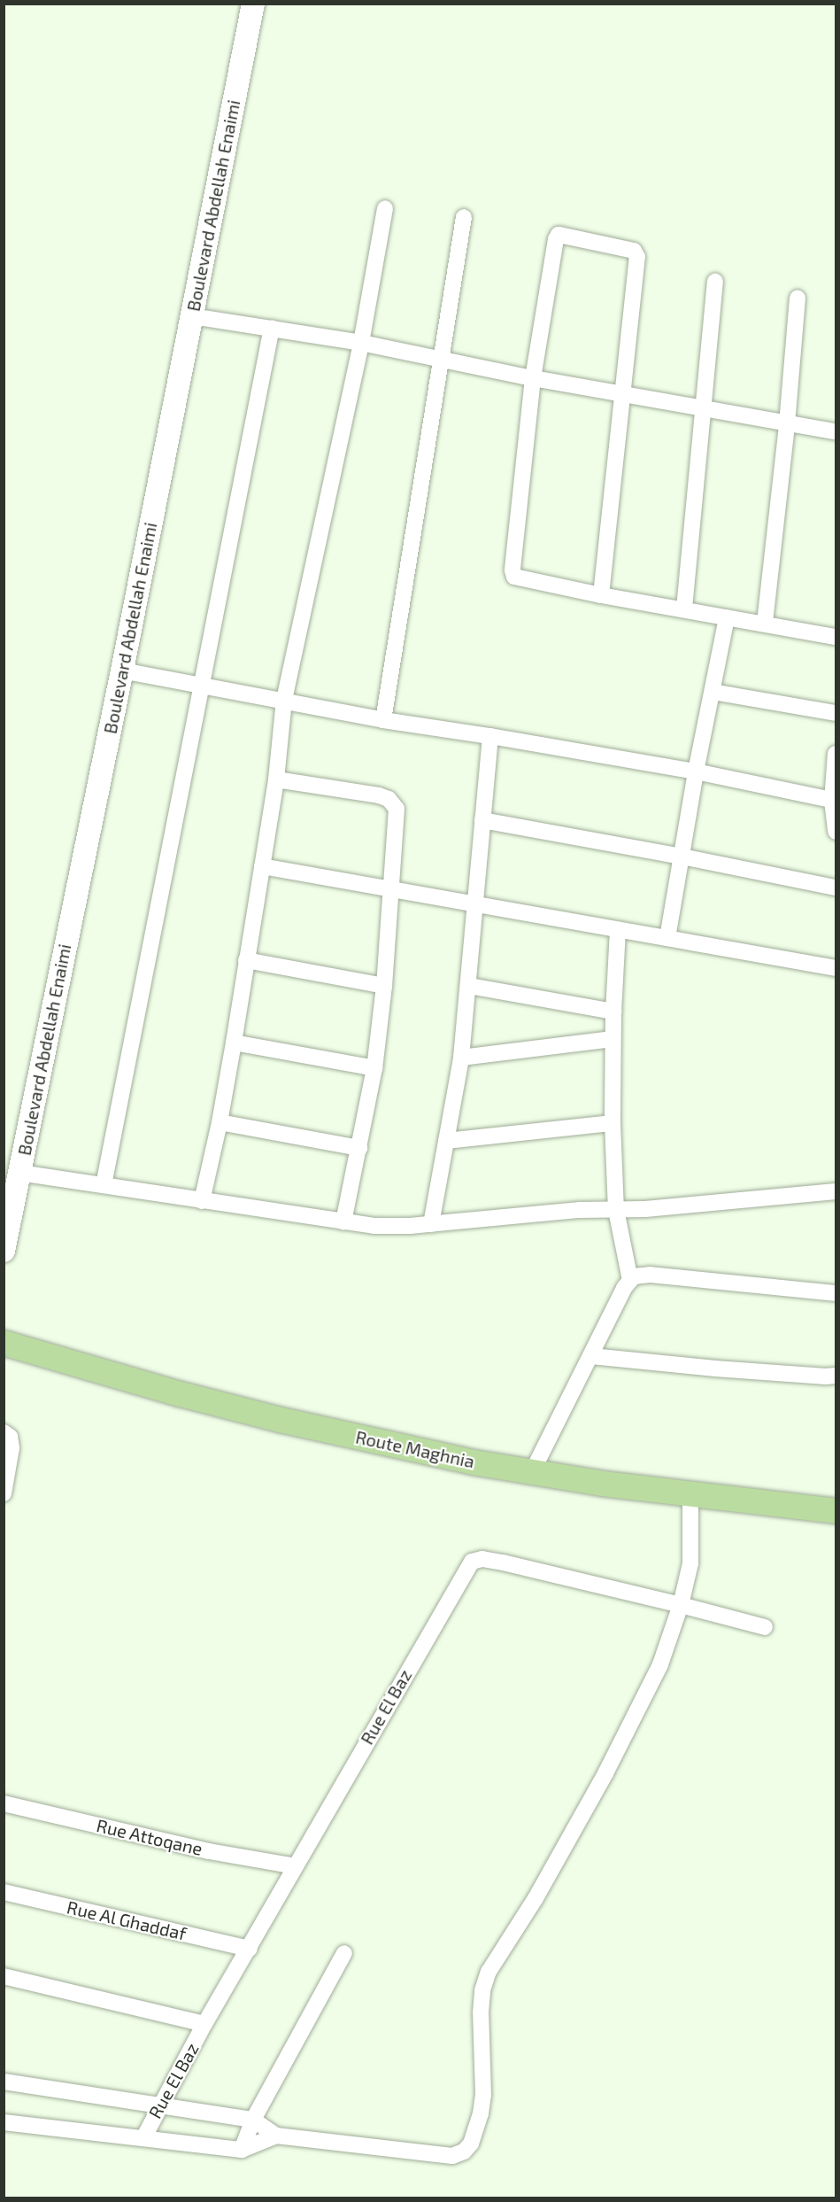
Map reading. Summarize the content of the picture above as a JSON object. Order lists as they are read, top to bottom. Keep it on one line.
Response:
{"streets":{"main road":["Route Maghnia"],"street":["Boulevard Abdellah Enaimi","Rue El Baz","Rue Attoqane","Rue Al Ghaddaf"]},"crossings":[["Rue El Baz","Rue Attoqane"],["Rue El Baz","Rue Al Ghaddaf"]]}
